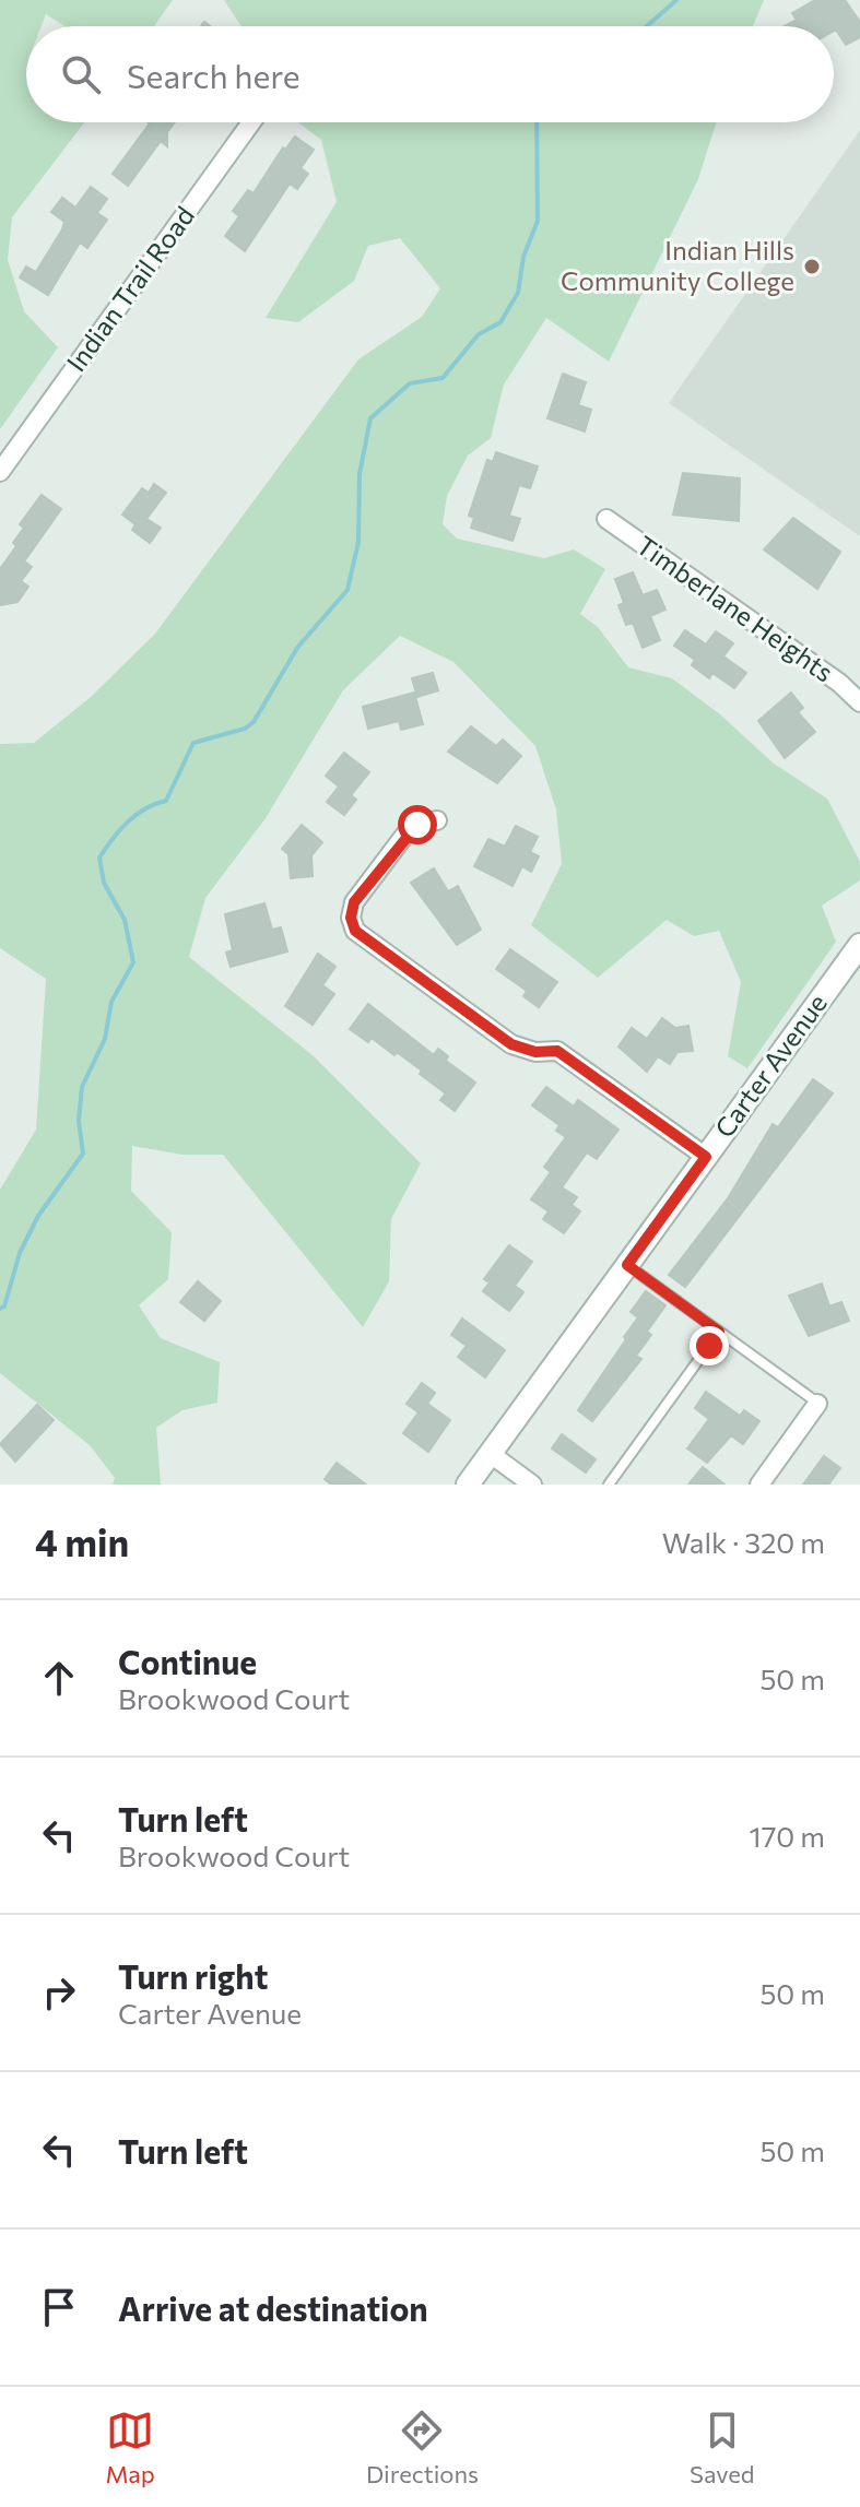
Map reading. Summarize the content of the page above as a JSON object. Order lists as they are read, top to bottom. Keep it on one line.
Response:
{"streets":{"street":["Indian Trail Road","Timberlane Heights","Carter Avenue"]},"places":["Indian Hills Community College"],"page":{"search":"Search here","heading":["4 min","Walk · 320 m"],"list":[["Continue","Brookwood Court","50 m"],["Turn left","Brookwood Court","170 m"],["Turn right","Carter Avenue","50 m"],["Turn left","50 m"],"Arrive at destination"],"nav":["Map","Directions","Saved"]}}
